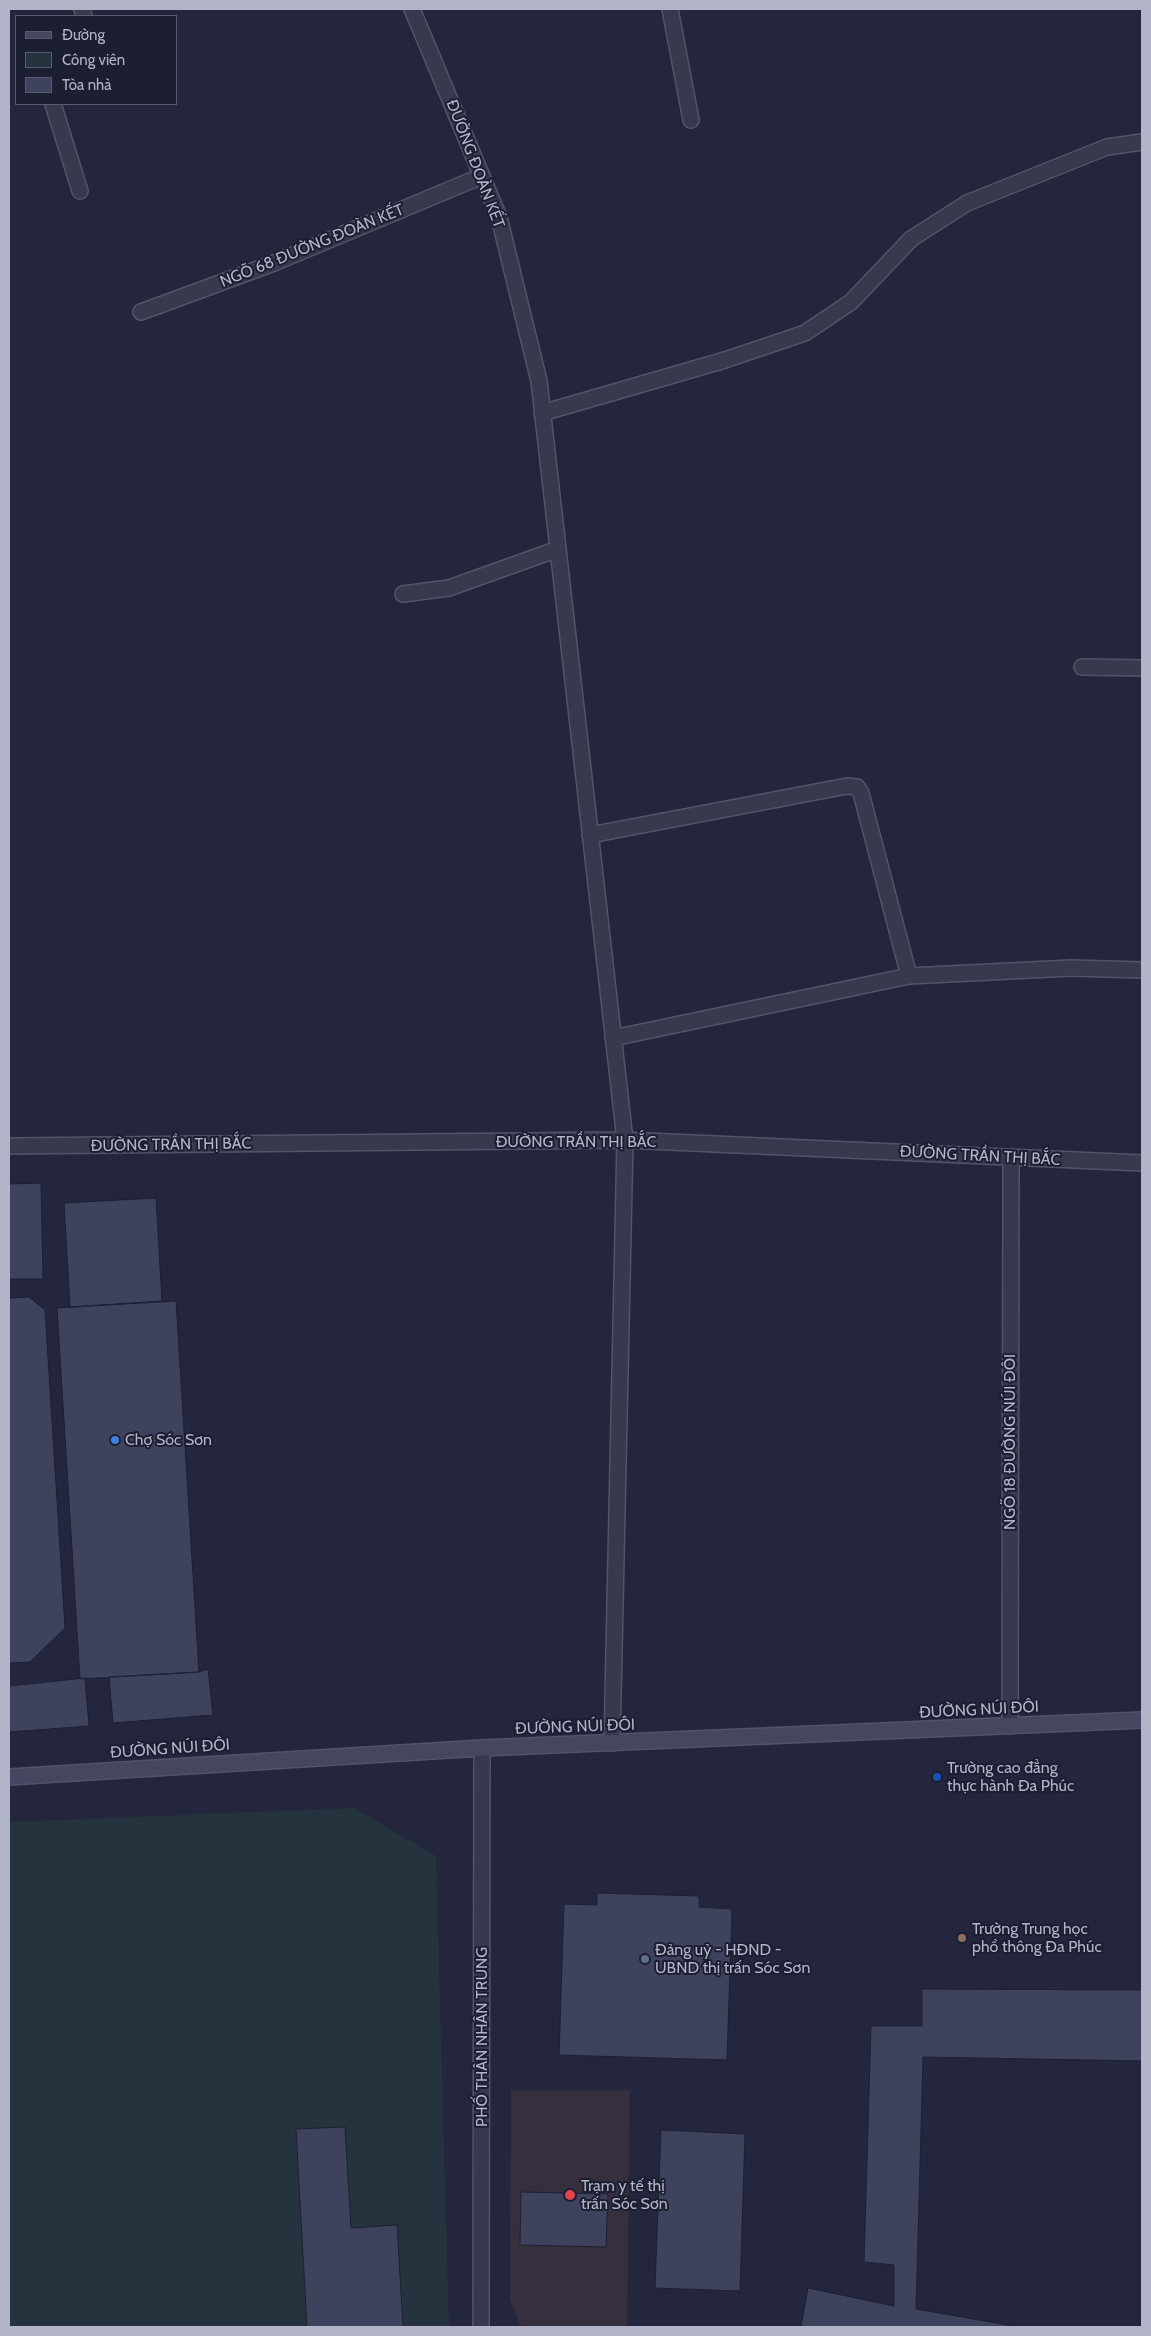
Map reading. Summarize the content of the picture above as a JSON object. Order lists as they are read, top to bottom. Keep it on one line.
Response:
{"streets":{"main road":["ĐƯỜNG NÚI ĐÔI"],"street":["ĐƯỜNG ĐOÀN KẾT","NGÕ 68 ĐƯỜNG ĐOÀN KẾT","ĐƯỜNG TRẦN THỊ BẮC","NGÕ 18 ĐƯỜNG NÚI ĐÔI","PHỐ THÂN NHÂN TRUNG"]},"crossings":[["ĐƯỜNG ĐOÀN KẾT","NGÕ 68 ĐƯỜNG ĐOÀN KẾT"],["ĐƯỜNG ĐOÀN KẾT","ĐƯỜNG TRẦN THỊ BẮC"],["ĐƯỜNG ĐOÀN KẾT","ĐƯỜNG NÚI ĐÔI"],["ĐƯỜNG TRẦN THỊ BẮC","NGÕ 18 ĐƯỜNG NÚI ĐÔI"],["NGÕ 18 ĐƯỜNG NÚI ĐÔI","ĐƯỜNG NÚI ĐÔI"],["ĐƯỜNG NÚI ĐÔI","PHỐ THÂN NHÂN TRUNG"]],"places":["Chợ Sóc Sơn","Trường cao đẳng thực hành Đa Phúc","Trường Trung học phổ thông Đa Phúc","Đảng uỷ - HĐND - UBND thị trấn Sóc Sơn","Trạm y tế thị trấn Sóc Sơn"],"legend":["Đường","Công viên","Tòa nhà"]}
